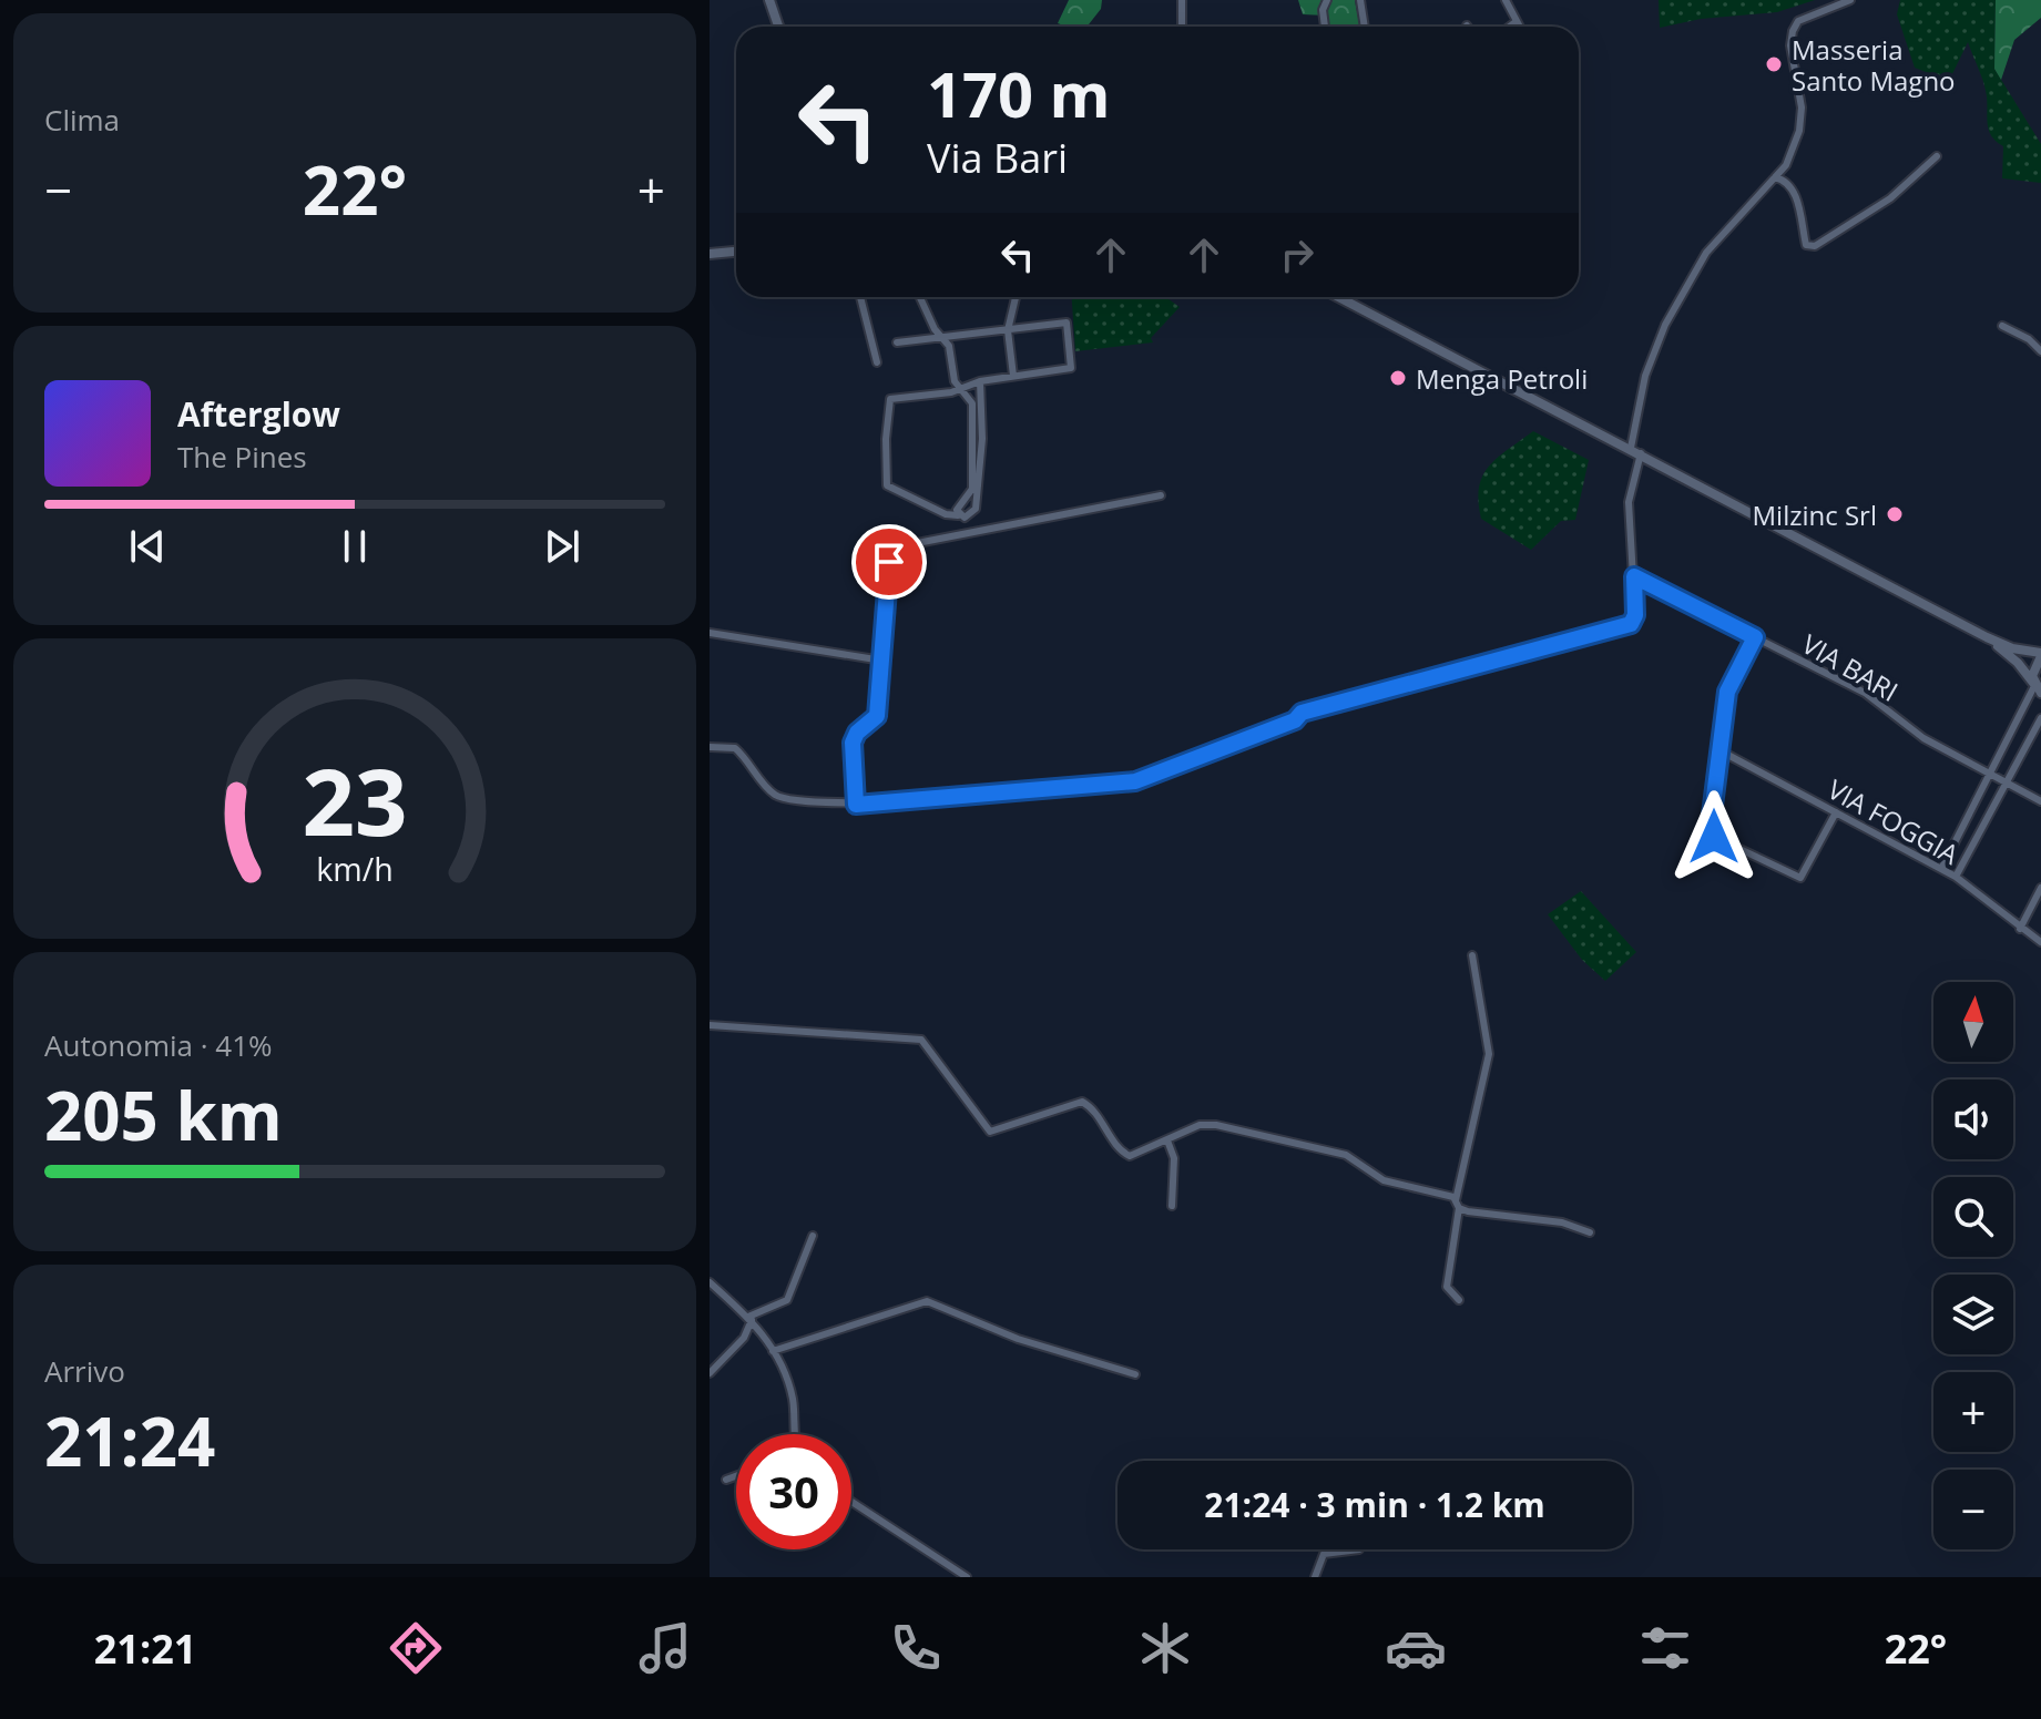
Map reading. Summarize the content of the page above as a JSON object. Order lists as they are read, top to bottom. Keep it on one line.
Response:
{"streets":{"street":["VIA BARI","VIA FOGGIA"]},"places":["Masseria Santo Magno","Menga Petroli","Milzinc Srl"],"north":"top","page":{"tile":["Clima",["Autonomia · 41%","205 km"],["Arrivo","21:24"]],"turn":["170 m","Via Bari"],"heat":["−","22°","+"],"song":["Afterglow","The Pines"],"map_buttons":["+","−"],"limit":"30","trip":"21:24 · 3 min · 1.2 km","tabs":["21:21","22°"],"gauge":["23","km/h"]}}
